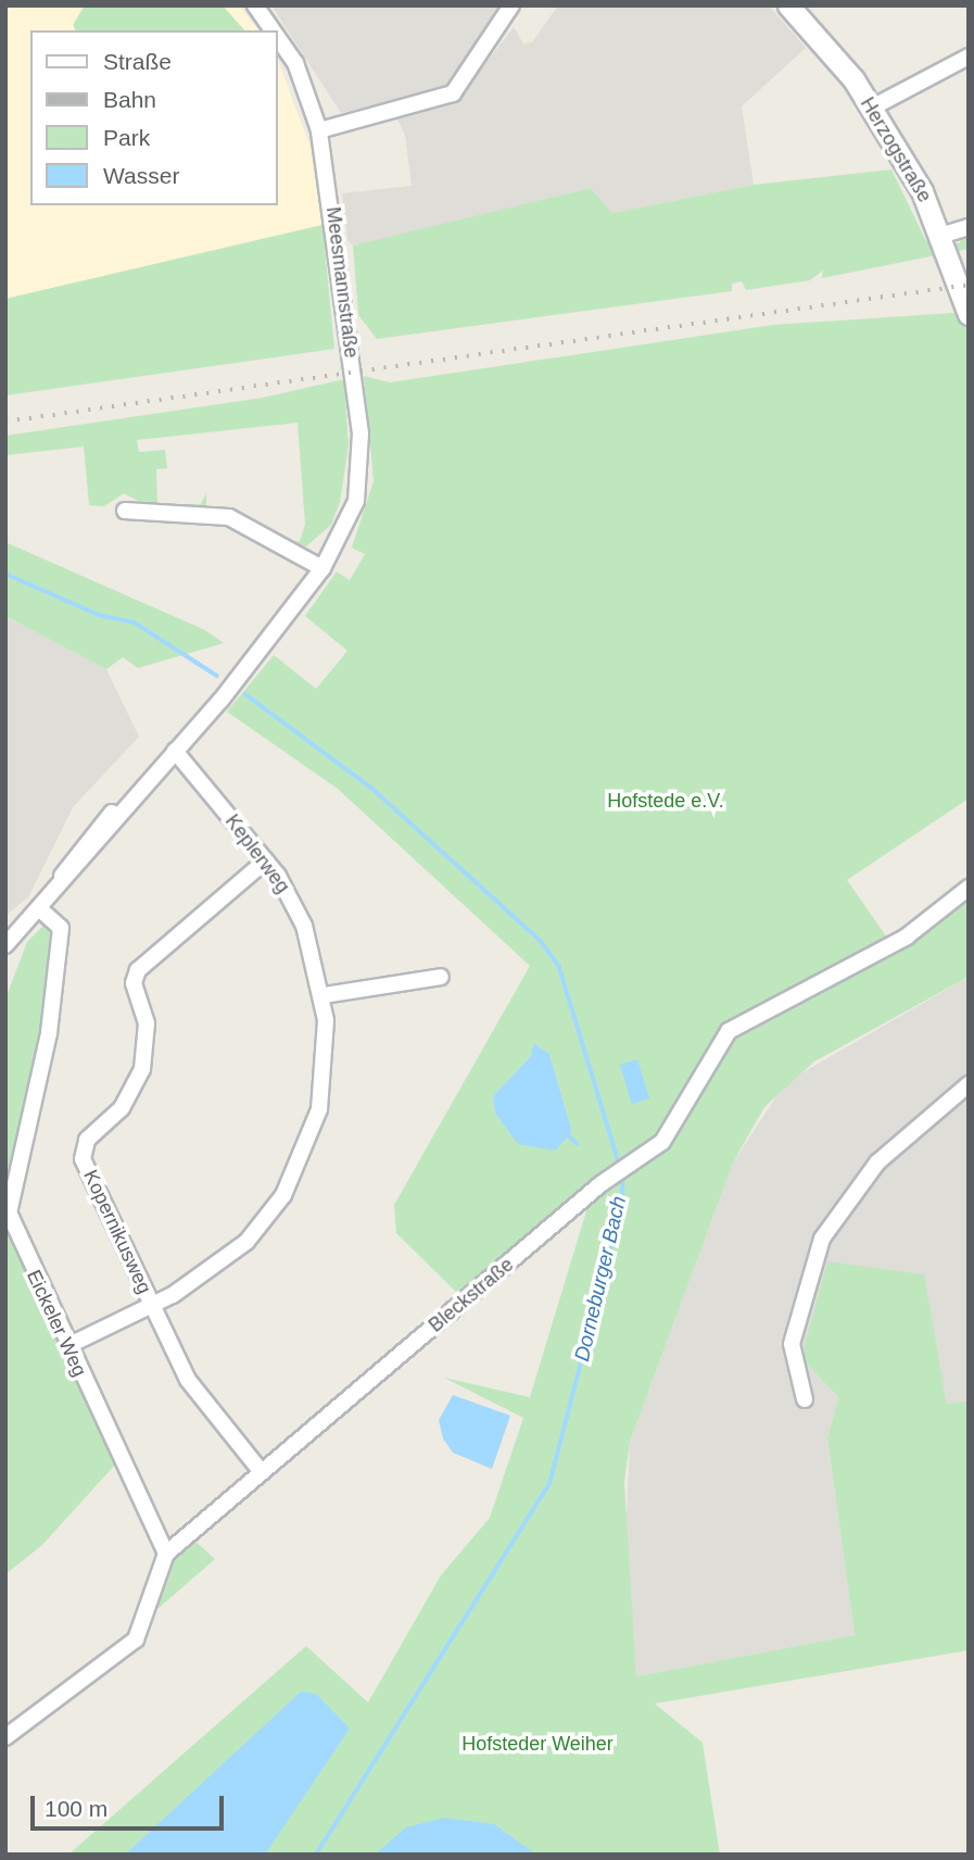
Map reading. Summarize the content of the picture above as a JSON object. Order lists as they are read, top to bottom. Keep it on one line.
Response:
{"streets":{"street":["Herzogstraße","Meesmannstraße","Keplerweg","Kopernikusweg","Bleckstraße","Eickeler Weg"]},"crossings":[["Meesmannstraße","Keplerweg"],["Meesmannstraße","Eickeler Weg"],["Keplerweg","Kopernikusweg"],["Keplerweg","Eickeler Weg"],["Kopernikusweg","Bleckstraße"],["Bleckstraße","Eickeler Weg"]],"water":["Dorneburger Bach"],"parks":["Hofstede e.V.","Hofsteder Weiher"],"legend":["Straße","Bahn","Park","Wasser"],"scale_bar":"100 m"}
